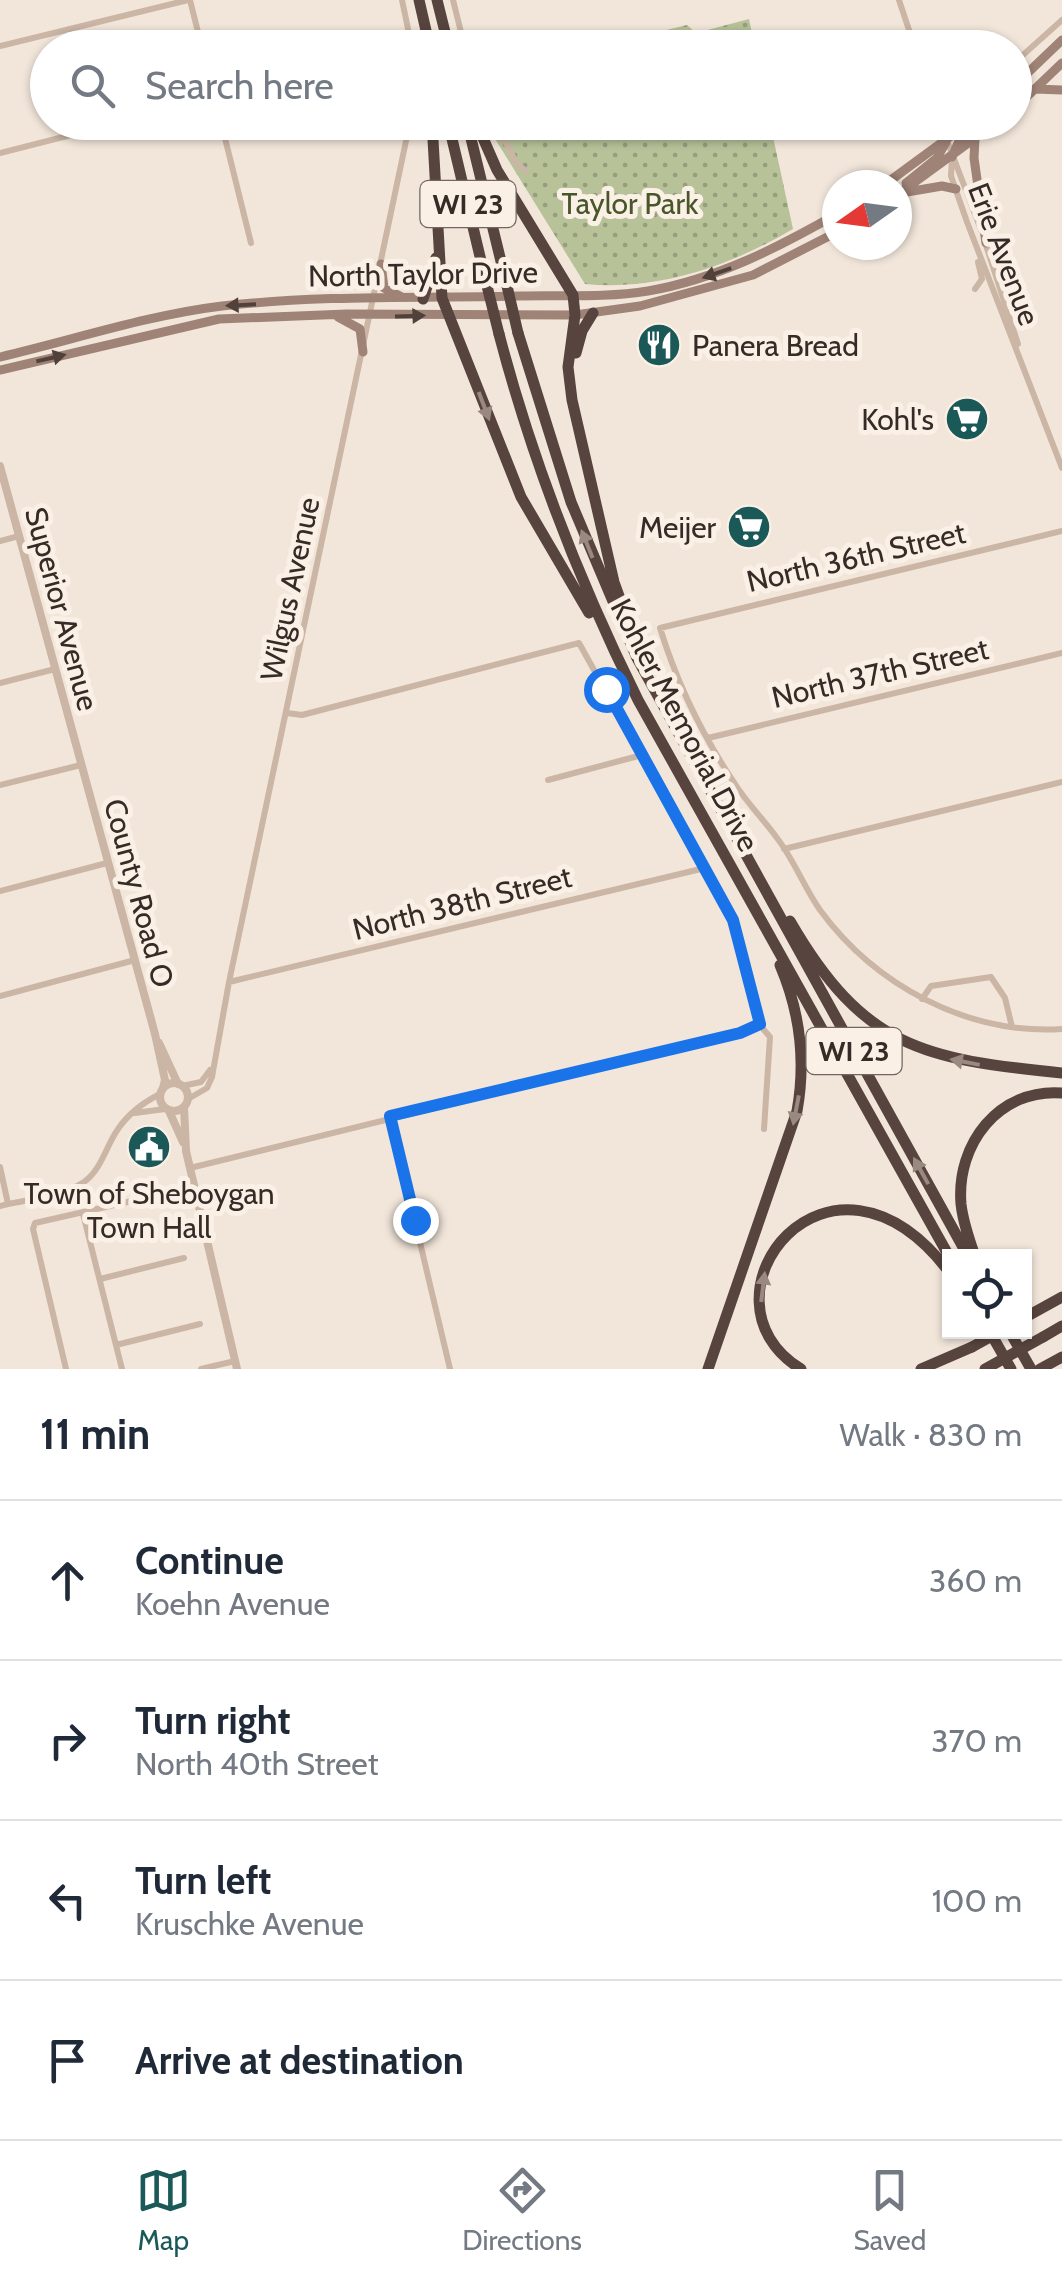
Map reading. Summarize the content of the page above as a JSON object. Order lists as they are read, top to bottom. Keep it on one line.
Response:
{"streets":{"highway":["WI 23","Kohler Memorial Drive"],"main road":["North Taylor Drive"],"street":["Erie Avenue","North 36th Street","Wilgus Avenue","Superior Avenue","North 37th Street","County Road O","North 38th Street"]},"crossings":[["North Taylor Drive","Wilgus Avenue"],["North 36th Street","North 37th Street"],["Wilgus Avenue","County Road O"],["Wilgus Avenue","North 38th Street"],["Superior Avenue","County Road O"]],"parks":["Taylor Park"],"places":{"restaurant":["Panera Bread"],"supermarket":["Kohl's","Meijer"],"public building":["Town of Sheboygan Town Hall"]},"north":"left","page":{"search":"Search here","heading":["11 min","Walk · 830 m"],"list":[["Continue","Koehn Avenue","360 m"],["Turn right","North 40th Street","370 m"],["Turn left","Kruschke Avenue","100 m"],"Arrive at destination"],"nav":["Map","Directions","Saved"]}}
